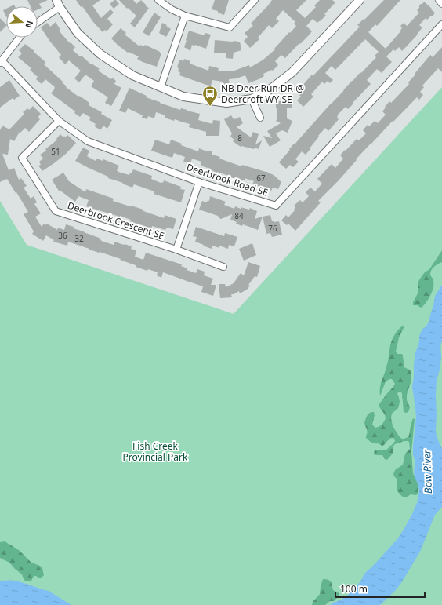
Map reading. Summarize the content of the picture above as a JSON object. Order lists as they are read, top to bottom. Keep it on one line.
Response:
{"streets":{"street":["Deerbrook Road SE","Deerbrook Crescent SE"]},"crossings":[["Deerbrook Road SE","Deerbrook Crescent SE"]],"water":["Bow River"],"parks":["Fish Creek Provincial Park"],"places":{"bus stop":["NB Deer Run DR @ Deercroft WY SE"]},"house_numbers":["8","51","67","84","76","36","32"],"scale_bar":"100 m","north":"right"}
